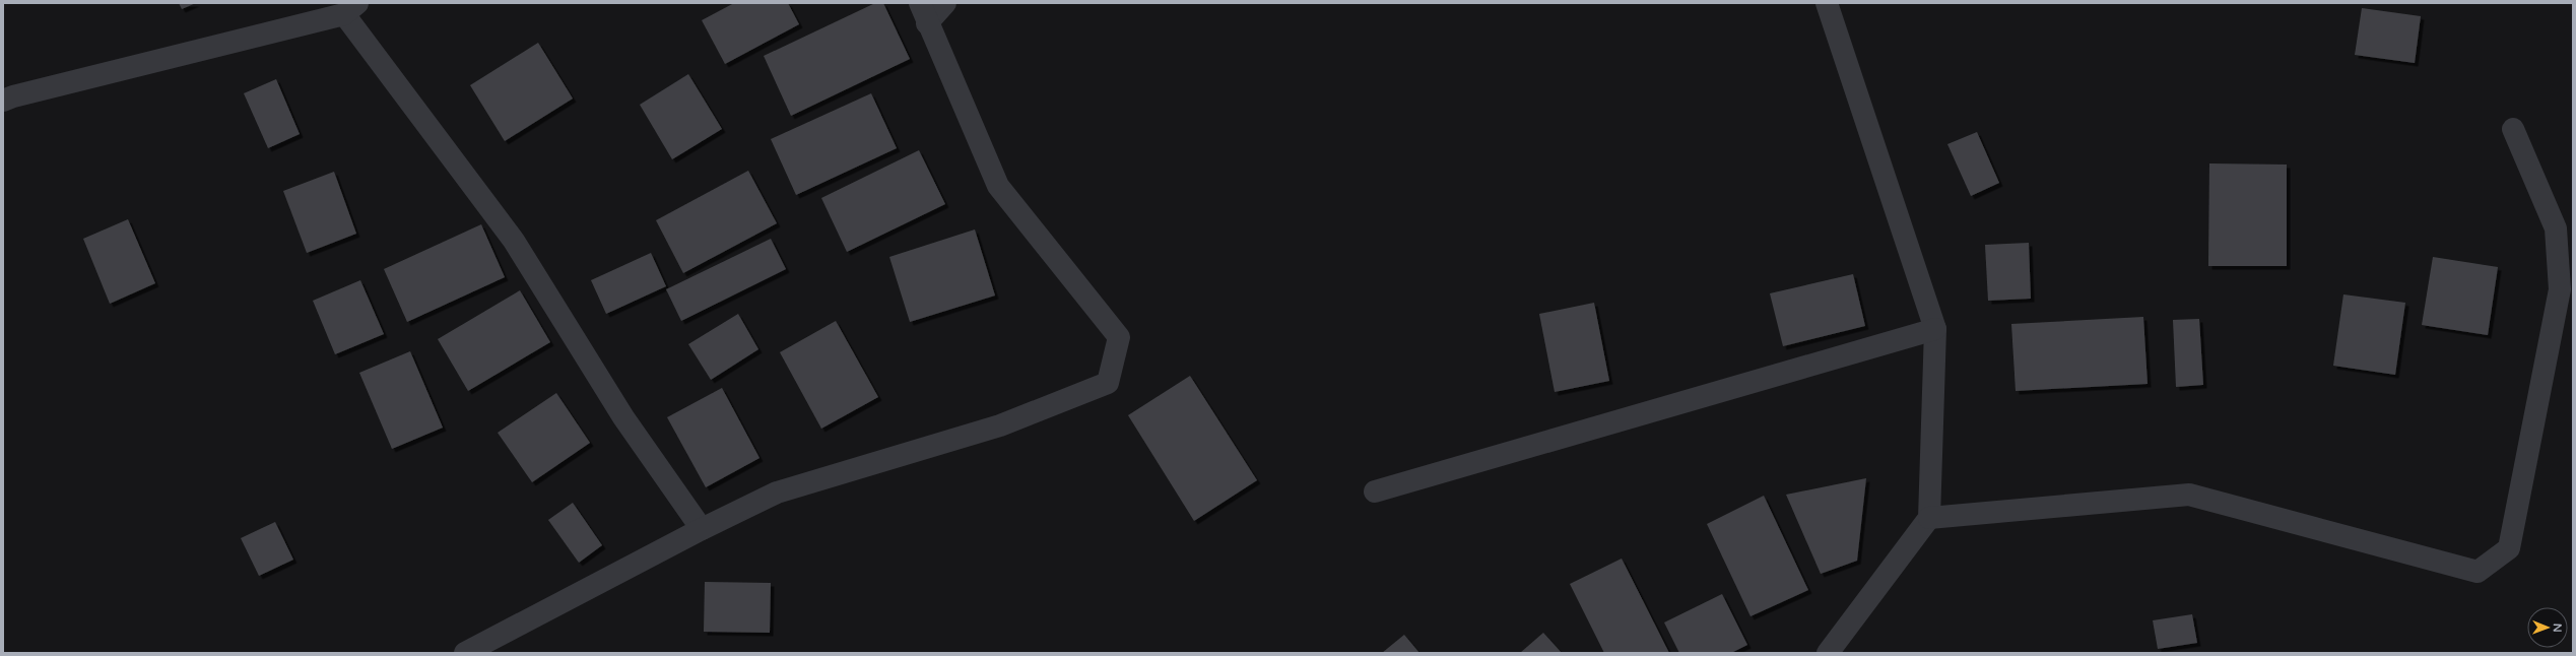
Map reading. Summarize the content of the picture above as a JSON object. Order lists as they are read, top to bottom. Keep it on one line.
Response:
{"north":"right"}
